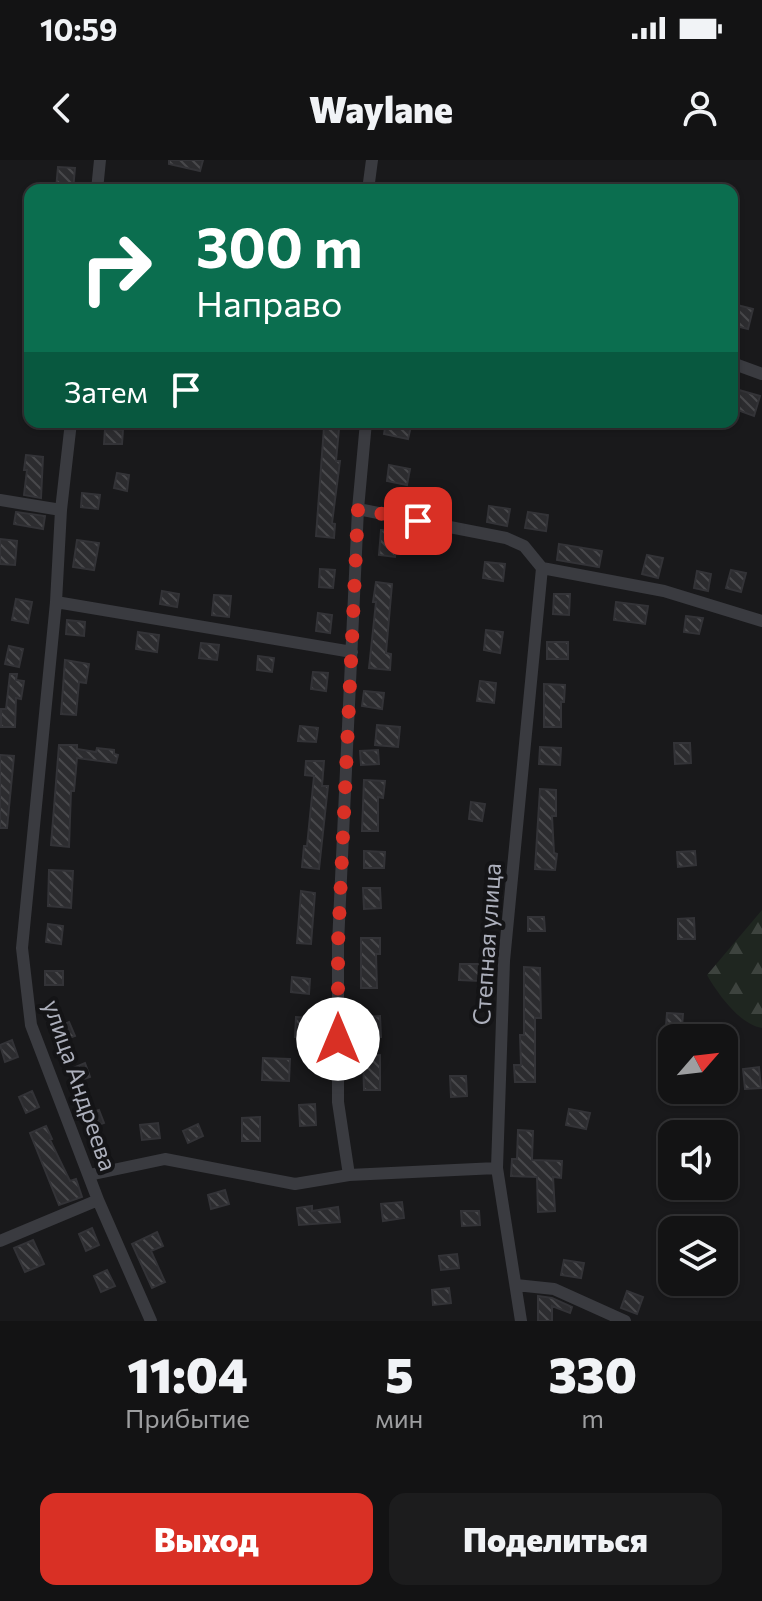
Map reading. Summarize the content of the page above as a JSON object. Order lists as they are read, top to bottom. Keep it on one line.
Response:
{"streets":{"street":["Степная улица","улица Андреева"]},"north":"top right","page":{"status":"10:59","header":"Waylane","turn":["300 m","Направо"],"then":"Затем","eta":["11:04","Прибытие","5","мин","330","m"],"buttons":["Выход","Поделиться"]}}
